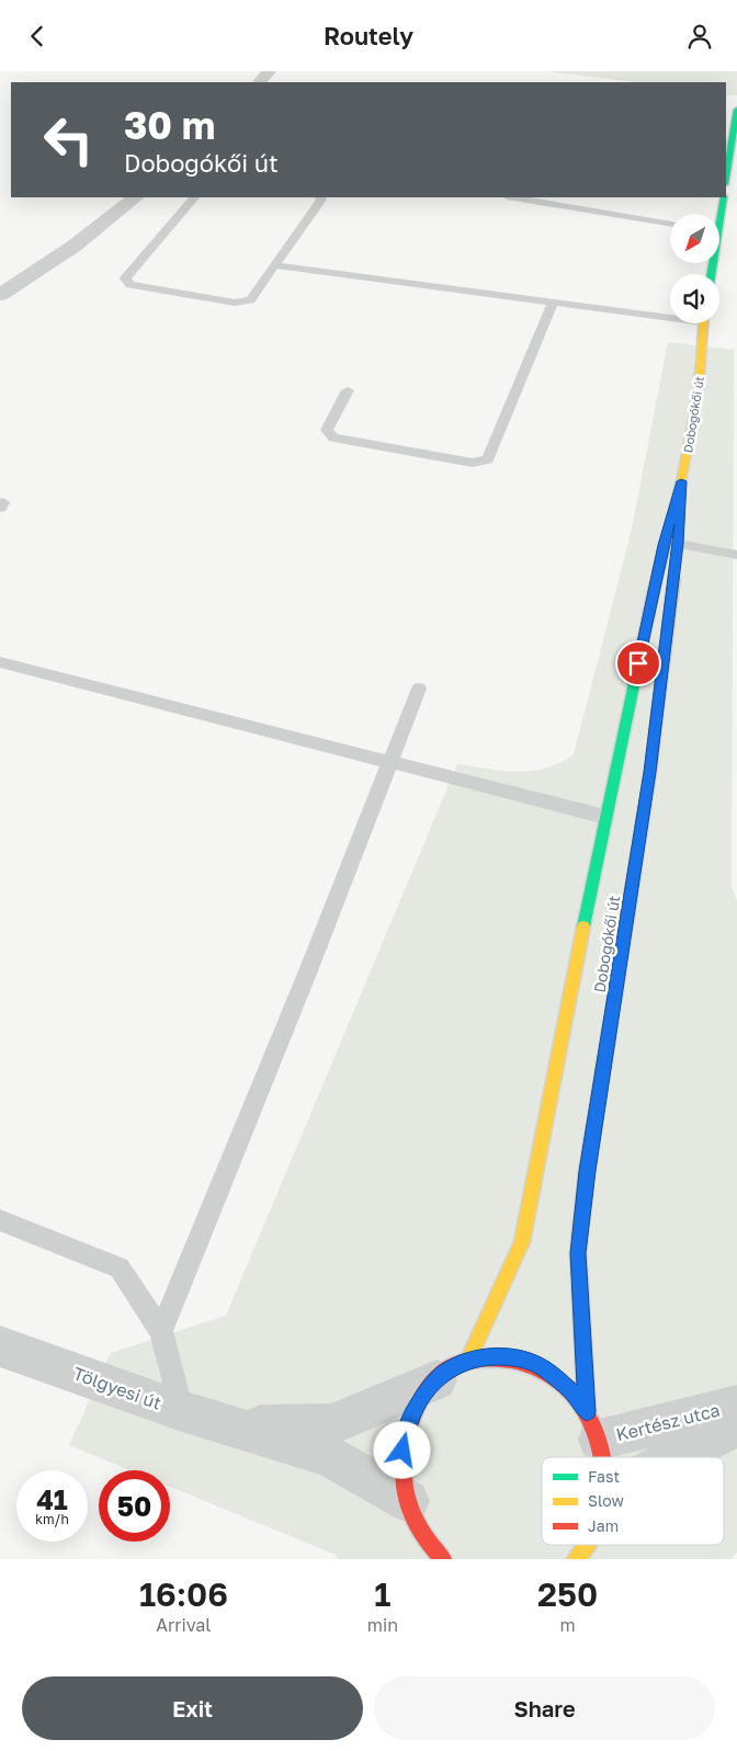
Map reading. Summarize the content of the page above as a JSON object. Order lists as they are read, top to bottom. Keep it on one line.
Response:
{"streets":{"main road":["Dobogókői út"],"street":["Tölgyesi út","Kertész utca"]},"crossings":[["Dobogókői út","Tölgyesi út"],["Dobogókői út","Kertész utca"]],"legend":["Fast","Slow","Jam"],"north":"bottom left","page":{"header":"Routely","turn":["30 m","Dobogókői út"],"speed":"41 km/h","limit":"50","eta":["16:06","Arrival","1","min","250","m"],"buttons":["Exit","Share"]}}
